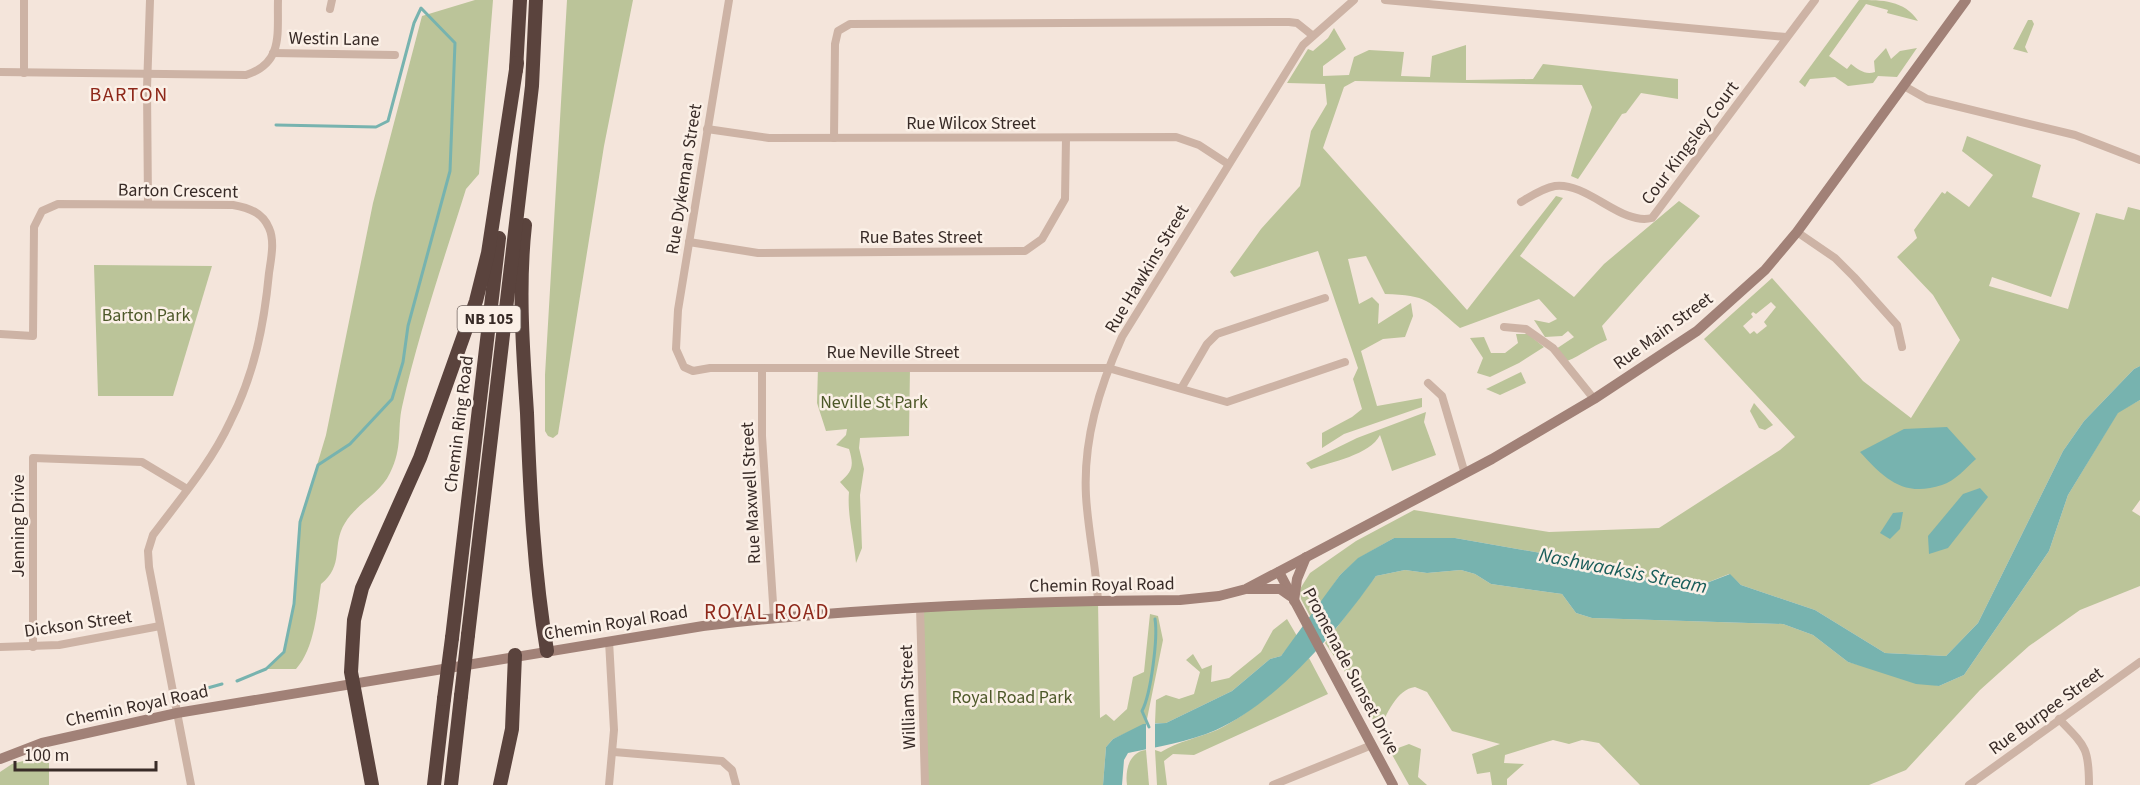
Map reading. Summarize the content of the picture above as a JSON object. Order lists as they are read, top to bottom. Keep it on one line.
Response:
{"streets":{"highway":["NB 105","Chemin Ring Road"],"main road":["Rue Main Street","Chemin Royal Road","Promenade Sunset Drive"],"street":["Westin Lane","Rue Wilcox Street","Cour Kingsley Court","Rue Dykeman Street","Barton Crescent","Rue Bates Street","Rue Hawkins Street","Rue Neville Street","Rue Maxwell Street","Jenning Drive","Dickson Street","William Street","Rue Burpee Street"]},"crossings":[["Rue Wilcox Street","Rue Dykeman Street"],["Rue Wilcox Street","Rue Bates Street"],["Rue Wilcox Street","Rue Hawkins Street"],["Rue Dykeman Street","Rue Bates Street"],["Rue Dykeman Street","Rue Neville Street"],["Barton Crescent","Jenning Drive"],["Barton Crescent","Chemin Royal Road"],["Barton Crescent","Dickson Street"],["Rue Hawkins Street","Rue Neville Street"],["Rue Hawkins Street","Chemin Royal Road"],["Rue Main Street","Chemin Royal Road"],["Rue Main Street","Promenade Sunset Drive"],["Rue Neville Street","Rue Maxwell Street"],["Rue Maxwell Street","Chemin Royal Road"],["Jenning Drive","Dickson Street"],["Chemin Royal Road","Promenade Sunset Drive"],["Chemin Royal Road","William Street"]],"districts":["BARTON","ROYAL ROAD"],"water":["Nashwaaksis Stream"],"parks":["Barton Park","Neville St Park","Royal Road Park"],"scale_bar":"100 m"}
